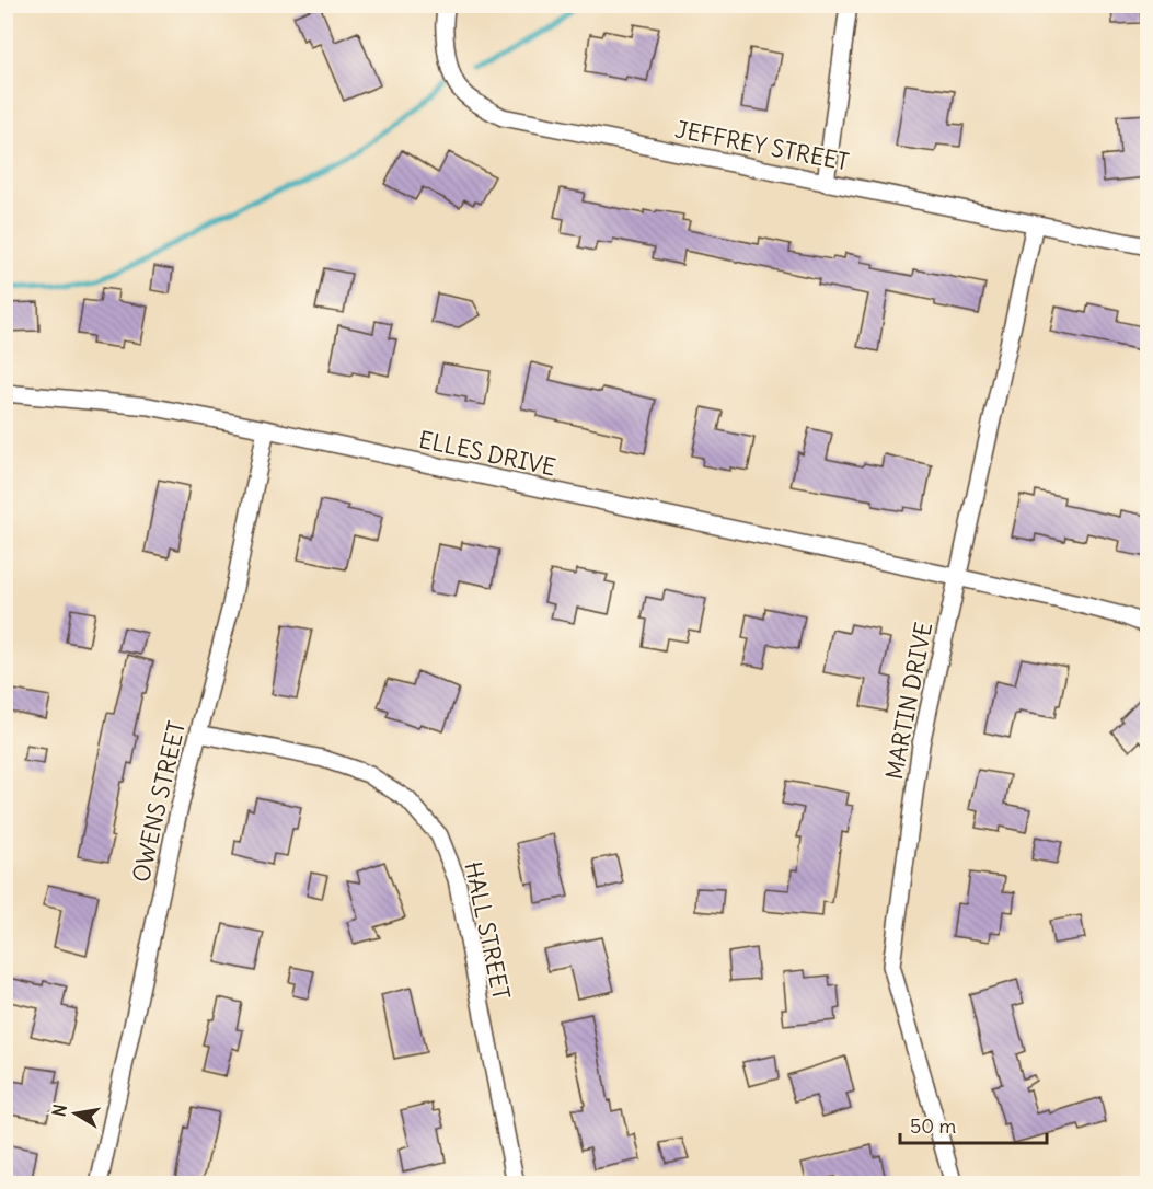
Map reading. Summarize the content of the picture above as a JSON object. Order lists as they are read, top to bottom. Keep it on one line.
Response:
{"streets":{"street":["JEFFREY STREET","ELLES DRIVE","MARTIN DRIVE","OWENS STREET","HALL STREET"]},"crossings":[["JEFFREY STREET","MARTIN DRIVE"],["ELLES DRIVE","MARTIN DRIVE"],["ELLES DRIVE","OWENS STREET"],["OWENS STREET","HALL STREET"]],"scale_bar":"50 m","north":"left"}
